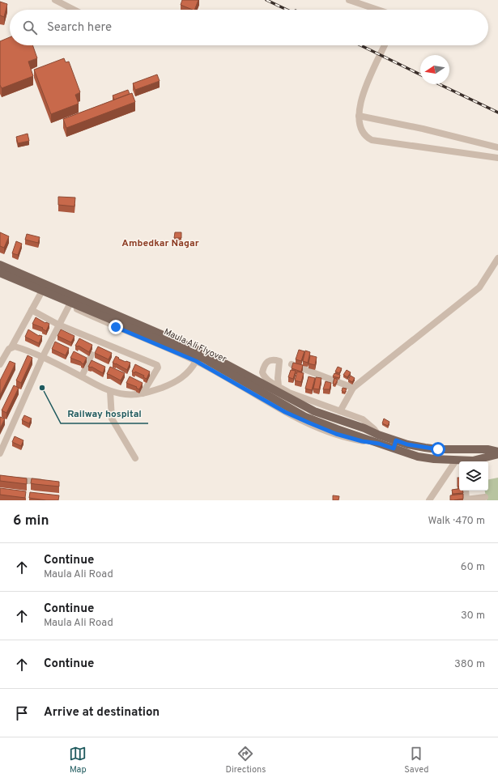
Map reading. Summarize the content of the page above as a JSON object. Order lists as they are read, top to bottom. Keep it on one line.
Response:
{"streets":{"main road":["Maula Ali Flyover"]},"districts":["Ambedkar Nagar"],"places":["Railway hospital"],"north":"left","page":{"search":"Search here","heading":["6 min","Walk · 470 m"],"list":[["Continue","Maula Ali Road","60 m"],["Continue","Maula Ali Road","30 m"],["Continue","380 m"],"Arrive at destination"],"nav":["Map","Directions","Saved"]}}
